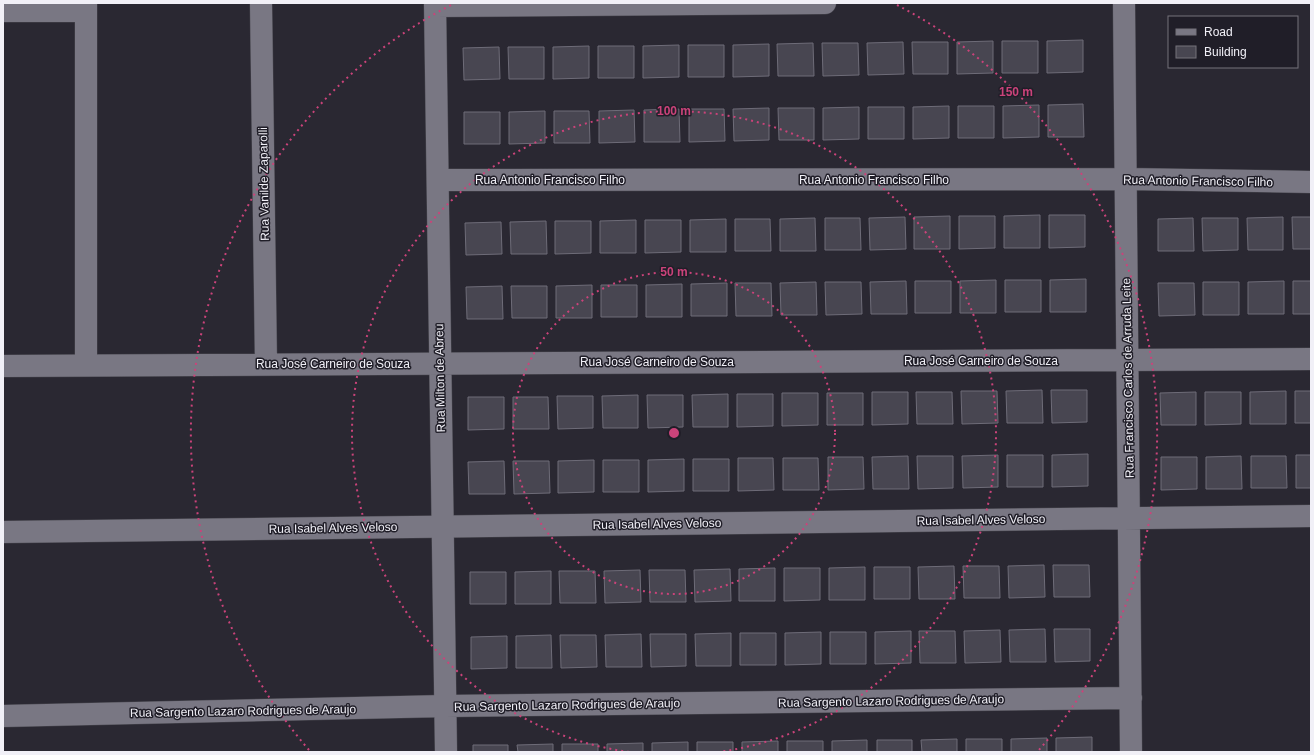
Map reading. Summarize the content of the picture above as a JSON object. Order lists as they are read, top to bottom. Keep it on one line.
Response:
{"streets":{"street":["Rua Antonio Francisco Filho","Rua Vanilde Zaparolli","Rua José Carneiro de Souza","Rua Milton de Abreu","Rua Francisco Carlos de Arruda Leite","Rua Isabel Alves Veloso","Rua Sargento Lazaro Rodrigues de Araujo"]},"crossings":[["Rua Antonio Francisco Filho","Rua Milton de Abreu"],["Rua Antonio Francisco Filho","Rua Francisco Carlos de Arruda Leite"],["Rua Vanilde Zaparolli","Rua José Carneiro de Souza"],["Rua José Carneiro de Souza","Rua Milton de Abreu"],["Rua José Carneiro de Souza","Rua Francisco Carlos de Arruda Leite"],["Rua Milton de Abreu","Rua Isabel Alves Veloso"],["Rua Milton de Abreu","Rua Sargento Lazaro Rodrigues de Araujo"],["Rua Francisco Carlos de Arruda Leite","Rua Isabel Alves Veloso"],["Rua Francisco Carlos de Arruda Leite","Rua Sargento Lazaro Rodrigues de Araujo"]],"legend":["Road","Building"],"rings":["150 m","100 m","50 m"]}
